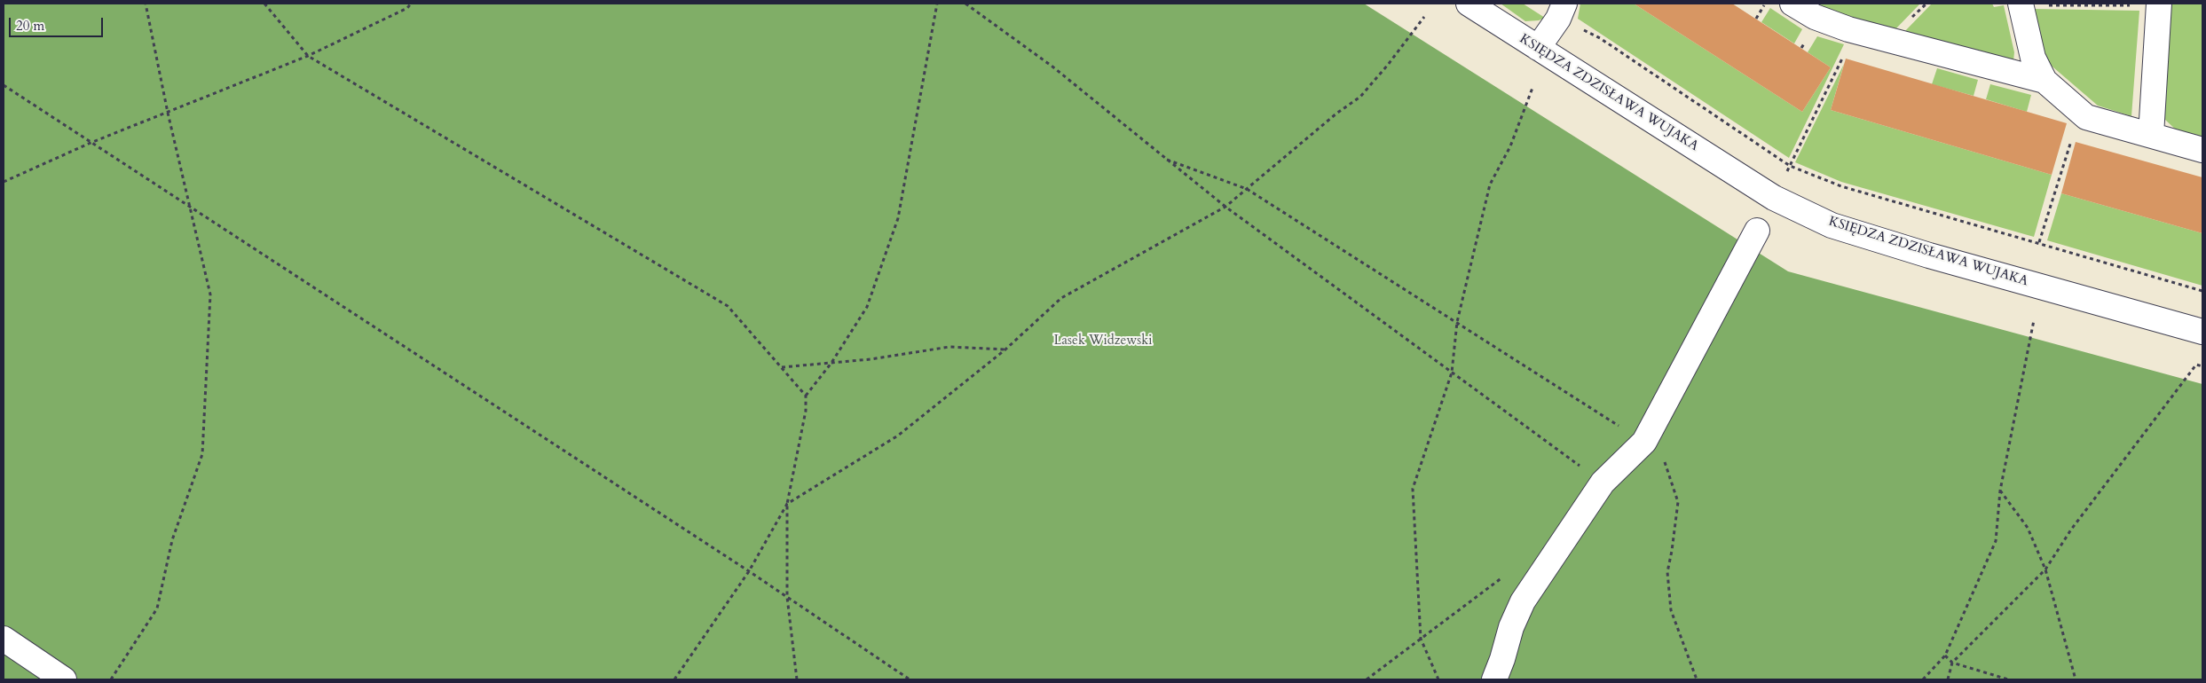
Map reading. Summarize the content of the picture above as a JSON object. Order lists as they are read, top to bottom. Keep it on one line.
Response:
{"streets":{"street":["KSIĘDZA ZDZISŁAWA WUJAKA"]},"parks":["Lasek Widzewski"],"scale_bar":"20 m"}
